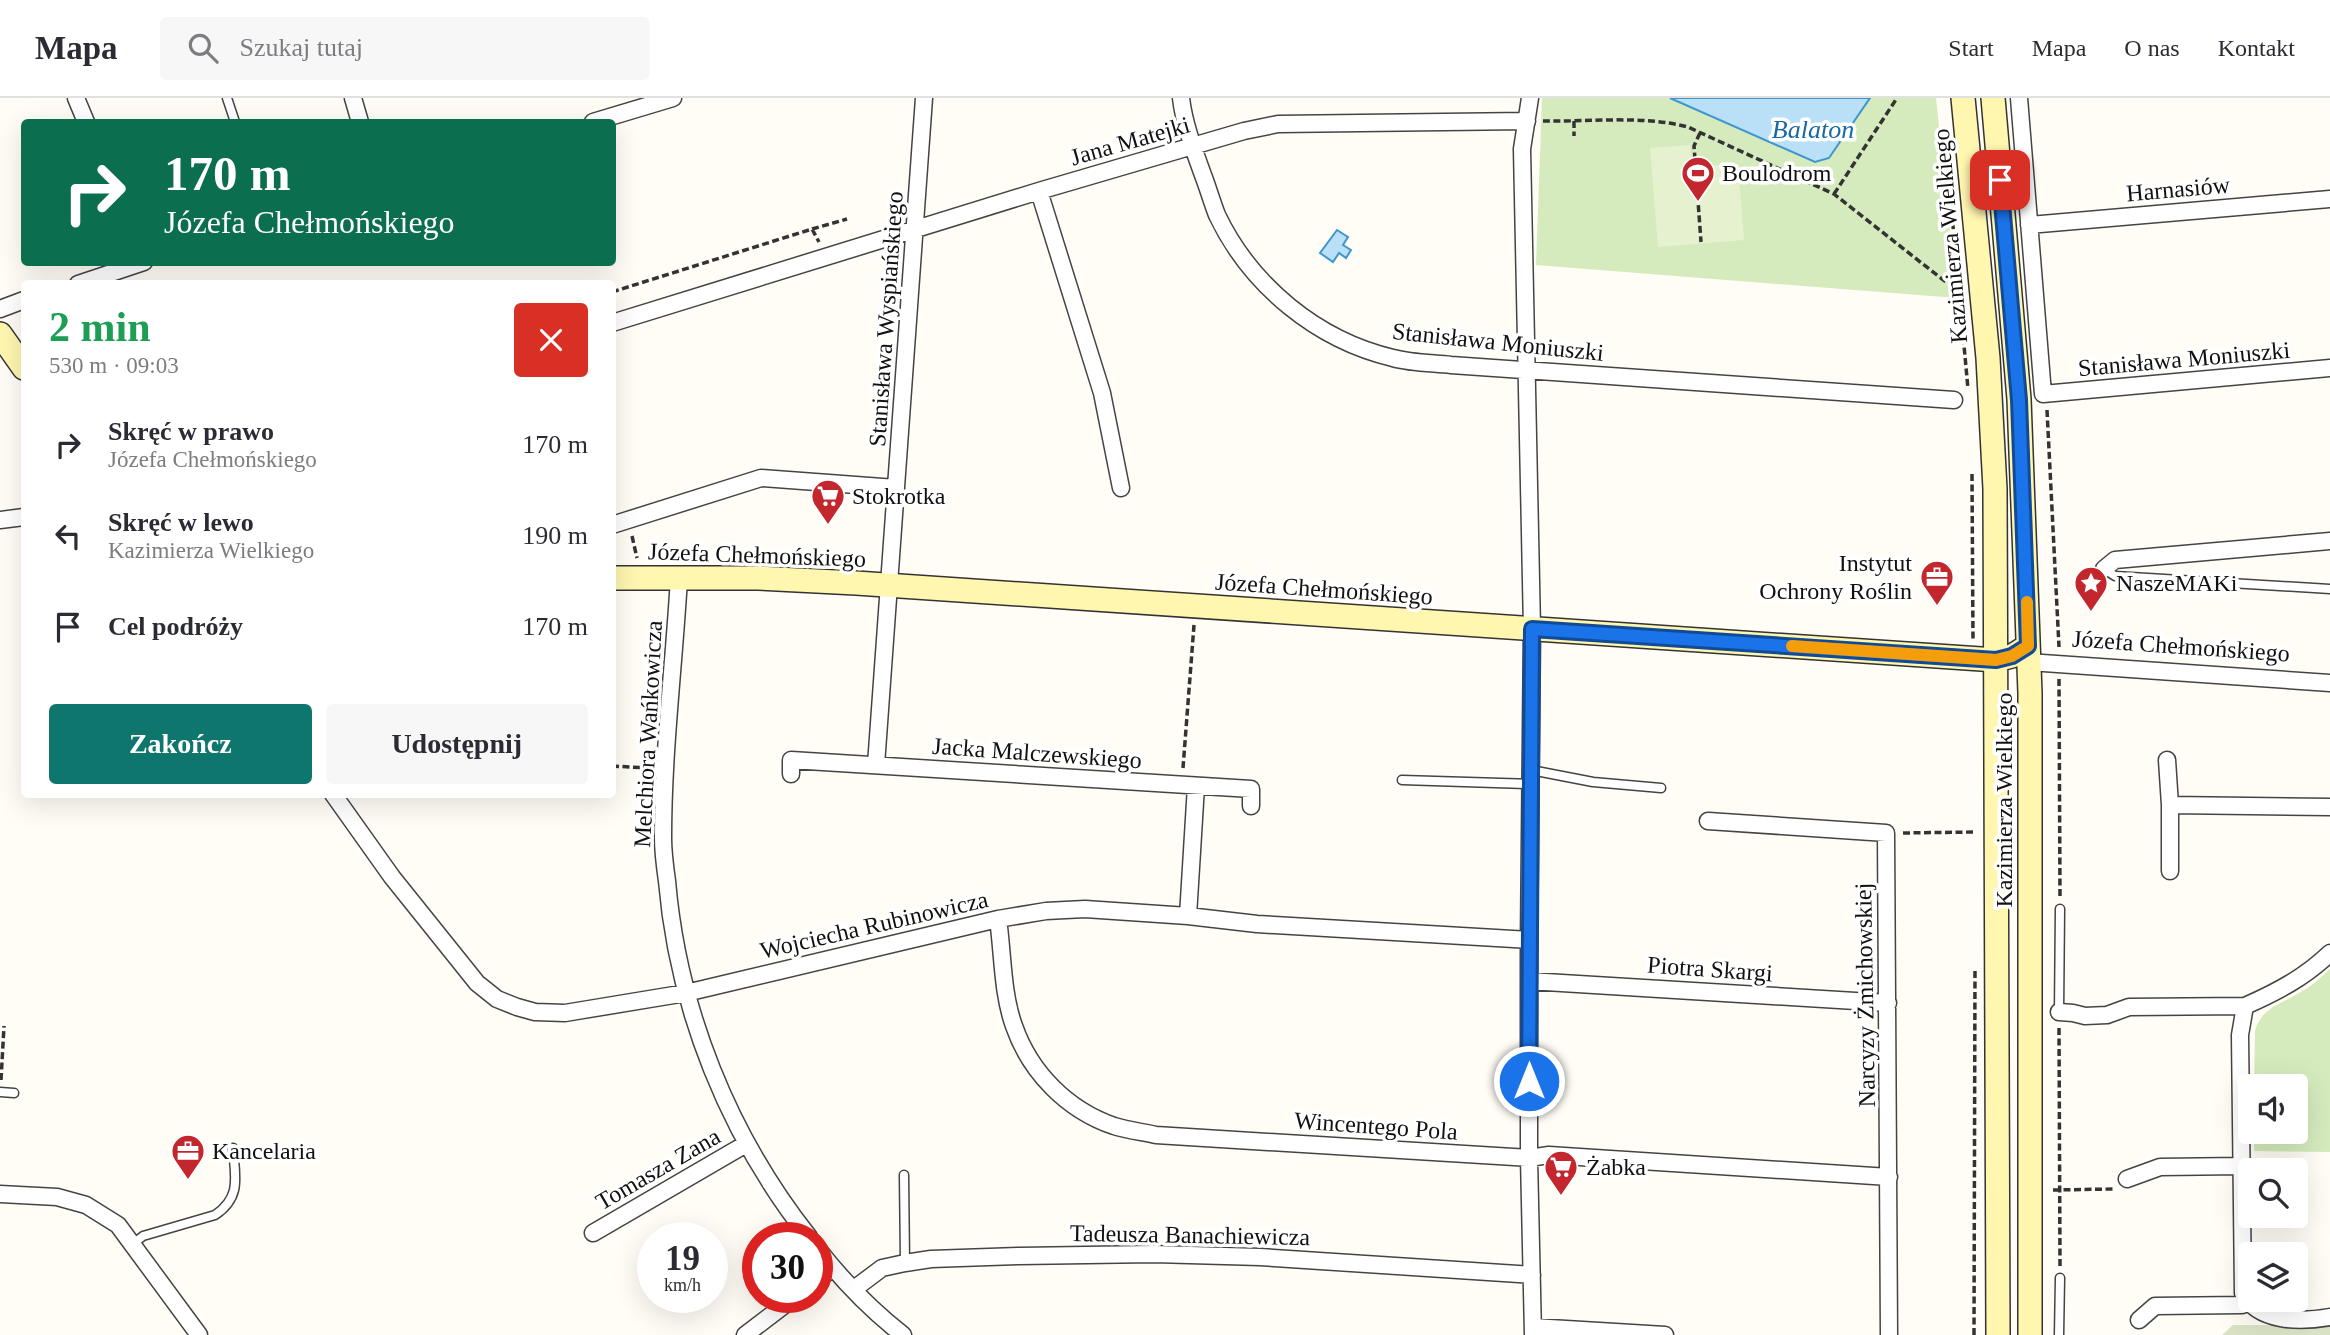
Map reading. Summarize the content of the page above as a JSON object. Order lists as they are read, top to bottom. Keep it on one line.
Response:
{"streets":{"main road":["Kazimierza Wielkiego","Józefa Chełmońskiego"],"street":["Jana Matejki","Harnasiów","Stanisława Wyspiańskiego","Stanisława Moniuszki","Melchiora Wańkowicza","Jacka Malczewskiego","Wojciecha Rubinowicza","Piotra Skargi","Narcyzy Żmichowskiej","Wincentego Pola","Tomasza Zana","Tadeusza Banachiewicza"]},"crossings":[["Jana Matejki","Stanisława Wyspiańskiego"],["Jana Matejki","Stanisława Moniuszki"],["Kazimierza Wielkiego","Józefa Chełmońskiego"],["Stanisława Wyspiańskiego","Józefa Chełmońskiego"],["Józefa Chełmońskiego","Melchiora Wańkowicza"],["Melchiora Wańkowicza","Wojciecha Rubinowicza"],["Melchiora Wańkowicza","Tomasza Zana"],["Wojciecha Rubinowicza","Wincentego Pola"],["Piotra Skargi","Narcyzy Żmichowskiej"],["Narcyzy Żmichowskiej","Wincentego Pola"]],"water":["Balaton"],"places":{"sports":["Boulodrom"],"supermarket":["Stokrotka","Żabka"],"office":["Instytut Ochrony Roślin","Kancelaria"],"place":["NaszeMAKi"]},"page":{"header":"Mapa","search":"Szukaj tutaj","nav":["Start","Mapa","O nas","Kontakt"],"turn":["170 m","Józefa Chełmońskiego"],"heading":["2 min","530 m · 09:03"],"list":[{"name":"Skręć w prawo","note":"Józefa Chełmońskiego","value":"170 m"},{"name":"Skręć w lewo","note":"Kazimierza Wielkiego","value":"190 m"},{"name":"Cel podróży","value":"170 m"}],"buttons":["Zakończ","Udostępnij"],"speed":"19 km/h","limit":"30"}}
